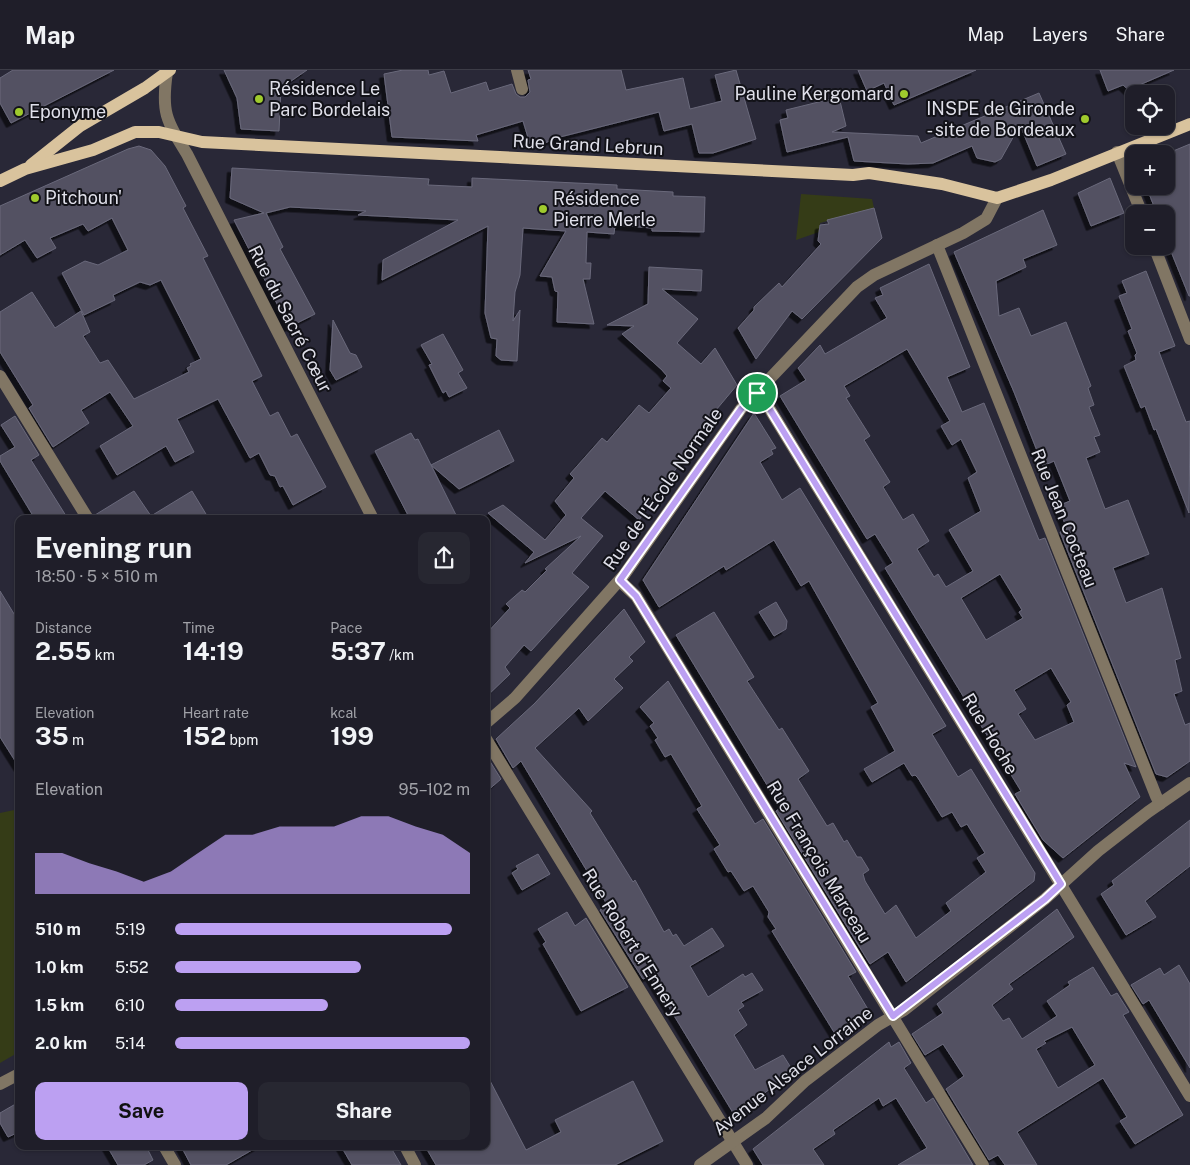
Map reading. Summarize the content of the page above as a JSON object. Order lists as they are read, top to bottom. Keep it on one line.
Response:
{"streets":{"main road":["Rue Grand Lebrun"],"street":["Rue du Sacré Cœur","Rue de l'École Normale","Rue Jean Cocteau","Rue Hoche","Rue François Marceau","Rue Robert d'Ennery","Avenue Alsace Lorraine"]},"crossings":[["Rue Grand Lebrun","Rue du Sacré Cœur"],["Rue Grand Lebrun","Rue de l'École Normale"],["Rue de l'École Normale","Rue Jean Cocteau"],["Rue de l'École Normale","Rue Hoche"],["Rue de l'École Normale","Rue François Marceau"],["Rue Jean Cocteau","Avenue Alsace Lorraine"],["Rue Hoche","Avenue Alsace Lorraine"],["Rue François Marceau","Avenue Alsace Lorraine"],["Rue Robert d'Ennery","Avenue Alsace Lorraine"]],"places":["Pauline Kergomard","Résidence Le Parc Bordelais","Eponyme","INSPE de Gironde - site de Bordeaux","Pitchoun'","Résidence Pierre Merle"],"page":{"header":"Map","nav":["Map","Layers","Share"],"map_buttons":["+","−"],"heading":["Evening run","18:50 · 5 × 510 m"],"stats":[["Distance","2.55 km"],["Time","14:19"],["Pace","5:37 /km"],["Elevation","35 m"],["Heart rate","152 bpm"],["kcal","199"]],"chart":["Elevation","95–102 m"],"list":[{"name":"510 m","note":"5:19"},{"name":"1.0 km","note":"5:52"},{"name":"1.5 km","note":"6:10"},{"name":"2.0 km","note":"5:14"}],"buttons":["Save","Share"]}}
